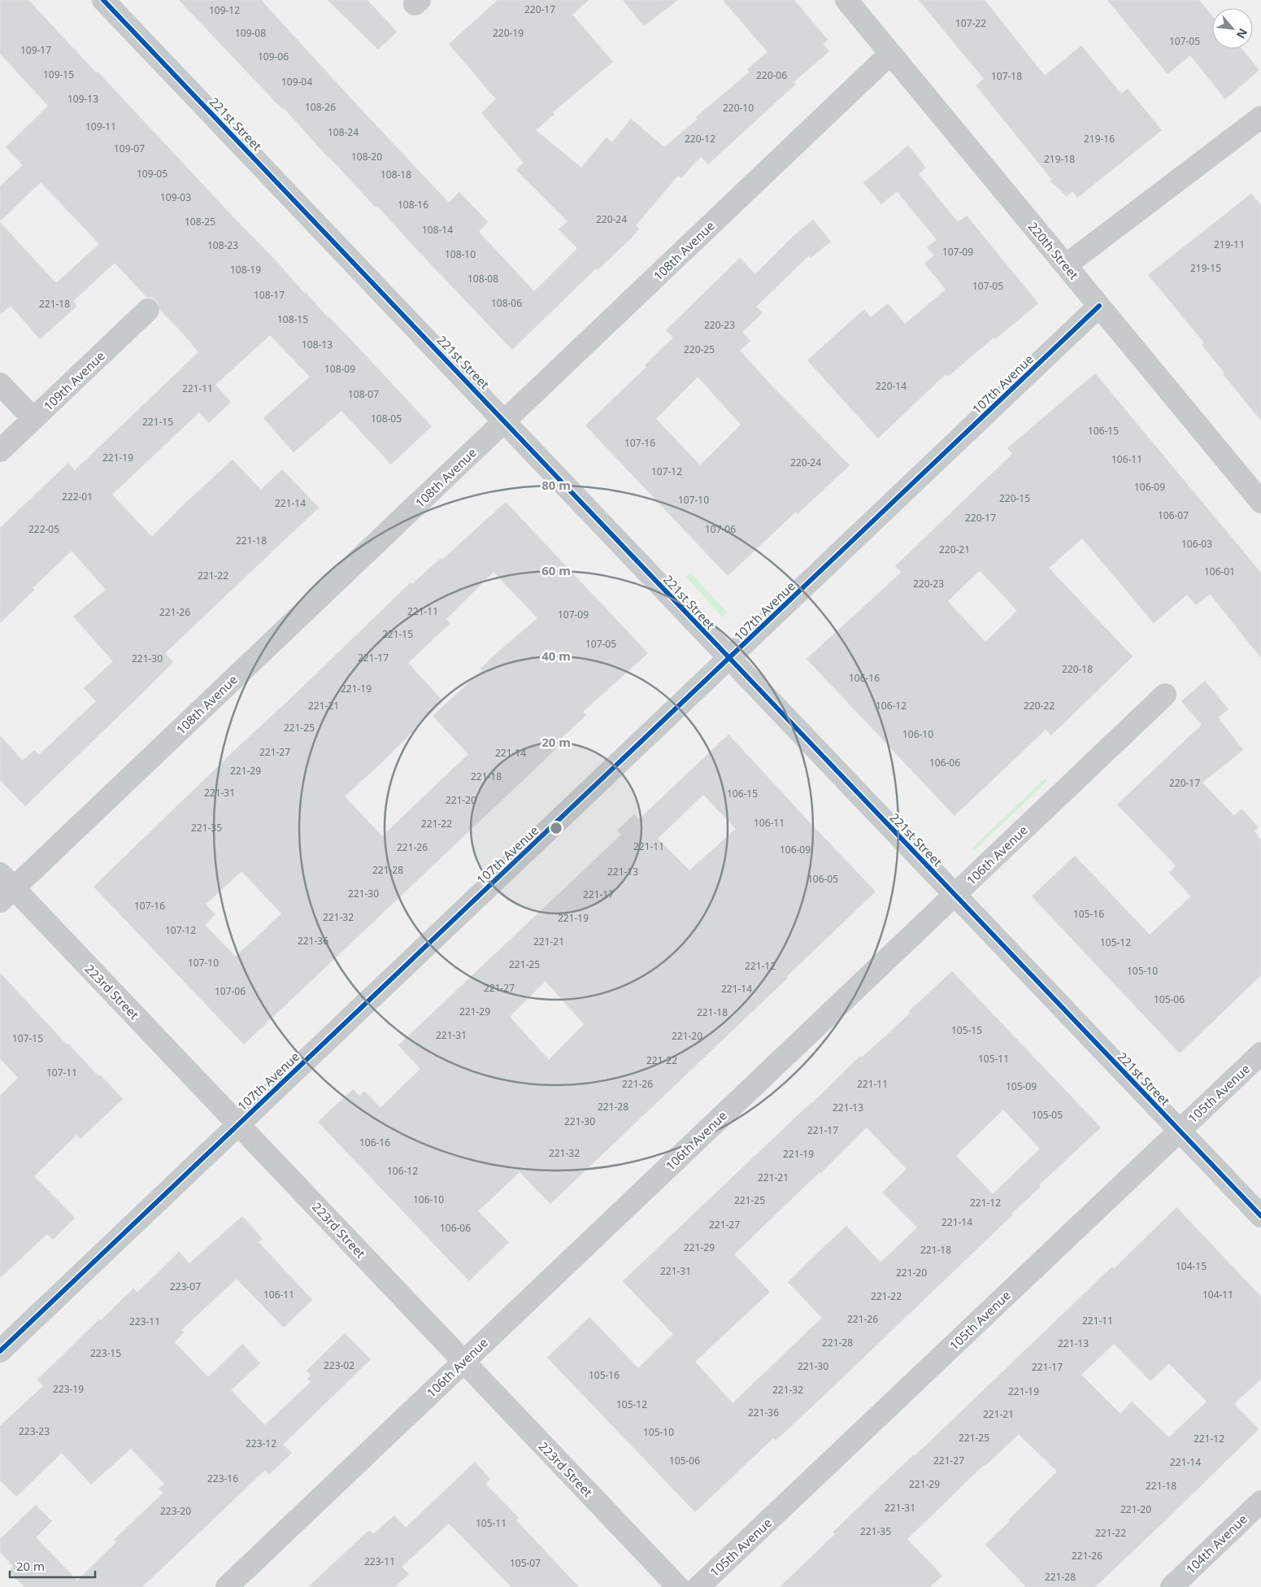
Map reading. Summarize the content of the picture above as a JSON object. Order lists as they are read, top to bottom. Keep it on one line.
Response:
{"streets":{"street":["221st Street","108th Avenue","220th Street","109th Avenue","107th Avenue","106th Avenue","223rd Street","105th Avenue","104th Avenue"]},"crossings":[["221st Street","108th Avenue"],["221st Street","107th Avenue"],["221st Street","106th Avenue"],["221st Street","105th Avenue"],["108th Avenue","220th Street"],["108th Avenue","223rd Street"],["220th Street","107th Avenue"],["107th Avenue","223rd Street"],["106th Avenue","223rd Street"]],"house_numbers":["220-17","109-12","107-22","109-08","220-19","107-05","109-17","109-06","109-15","220-06","107-18","109-04","109-13","108-26","220-10","109-11","108-24","220-12","219-16","109-07","108-20","219-18","109-05","108-18","109-03","108-16","220-24","108-25","108-14","219-11","108-23","107-09","108-10","219-15","108-19","108-08","107-05","108-17","108-06","221-18","108-15","220-23","108-13","220-25","108-09","220-14","221-11","108-07","108-05","221-15","106-15","107-16","221-19","106-11","220-24","107-12","106-09","222-01","220-15","107-10","221-14","106-07","220-17","222-05","107-06","221-18","106-03","220-21","106-01","221-22","220-23","221-11","221-26","107-09","221-15","107-05","221-17","221-30","220-18","106-16","221-19","221-21","106-12","220-22","221-25","106-10","221-27","221-14","106-06","221-29","221-18","220-17","221-31","106-15","221-20","106-11","221-22","221-35","221-11","221-26","106-09","221-28","221-13","106-05","221-30","221-17","107-16","105-16","221-32","221-19","107-12","221-36","221-21","105-12","107-10","221-25","221-12","105-10","221-27","221-14","107-06","105-06","221-29","221-18","105-15","221-31","221-20","107-15","105-11","221-22","107-11","221-26","221-11","105-09","221-28","221-13","105-05","221-30","221-17","106-16","221-32","221-19","106-12","221-21","106-10","221-25","221-12","221-14","221-27","106-06","221-29","221-18","104-15","221-31","221-20","223-07","106-11","104-11","221-22","221-26","221-11","223-11","221-28","221-13","223-15","223-02","221-30","221-17","105-16","223-19","221-32","221-19","105-12","221-36","221-21","223-23","105-10","221-25","221-12","223-12","105-06","221-27","221-14","223-16","221-29","221-18","221-31","221-20","223-20","105-11","221-35","221-22","221-26","223-11","105-07","221-28"],"scale_bar":"20 m","north":"bottom right","rings":["80 m","60 m","40 m","20 m"]}
